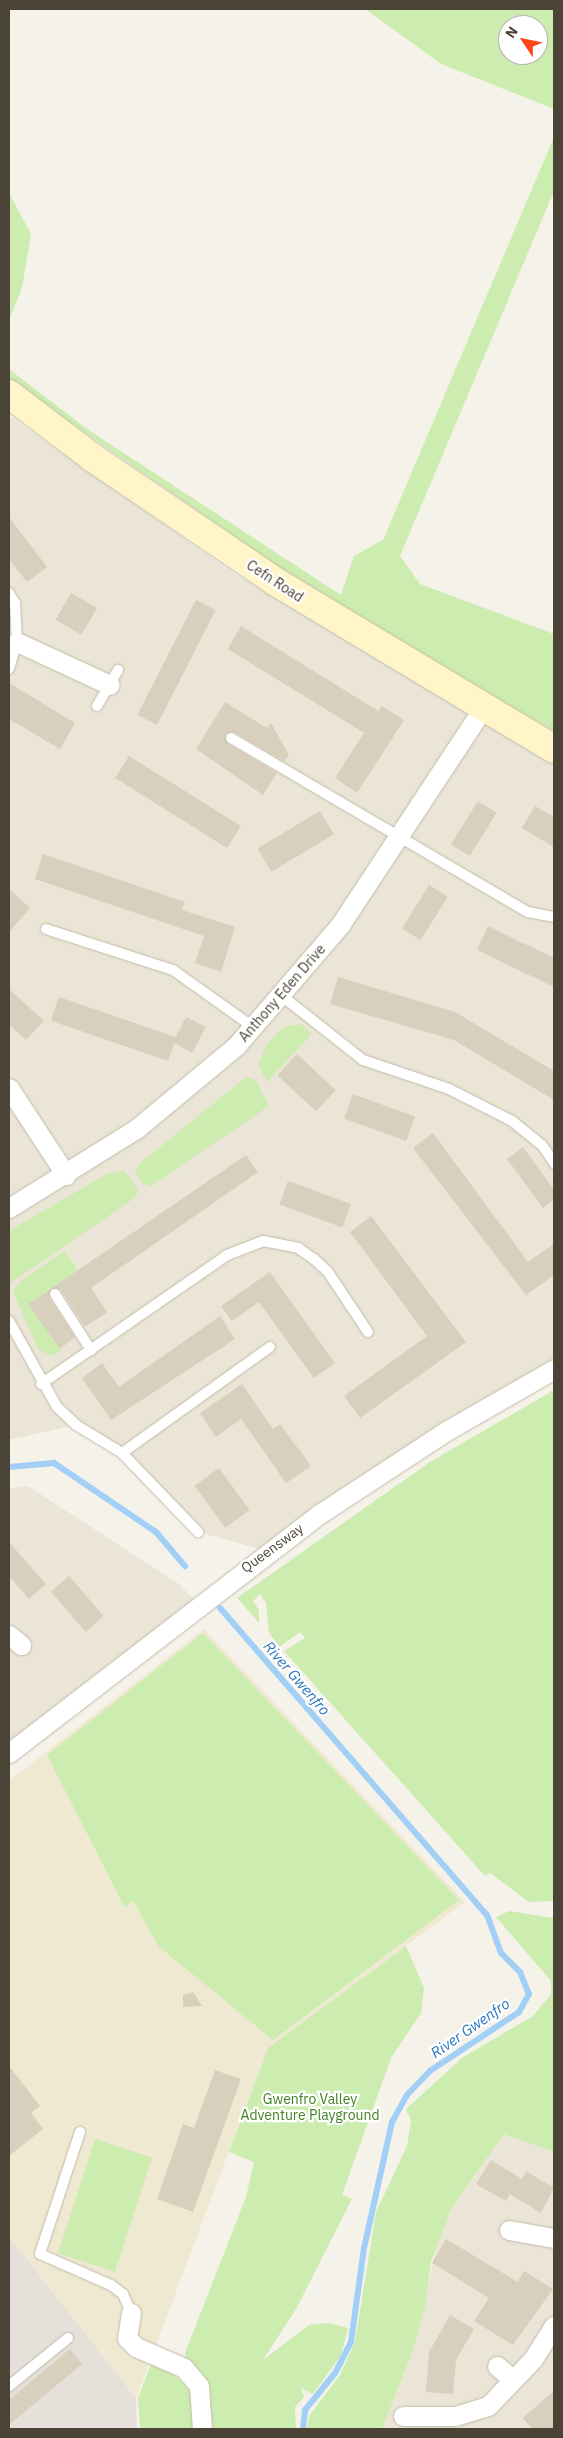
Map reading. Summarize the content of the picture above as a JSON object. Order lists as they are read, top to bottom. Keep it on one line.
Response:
{"streets":{"street":["Cefn Road","Anthony Eden Drive","Queensway"]},"crossings":[["Cefn Road","Anthony Eden Drive"]],"water":["River Gwenfro"],"parks":["Gwenfro Valley Adventure Playground"],"north":"top left"}
